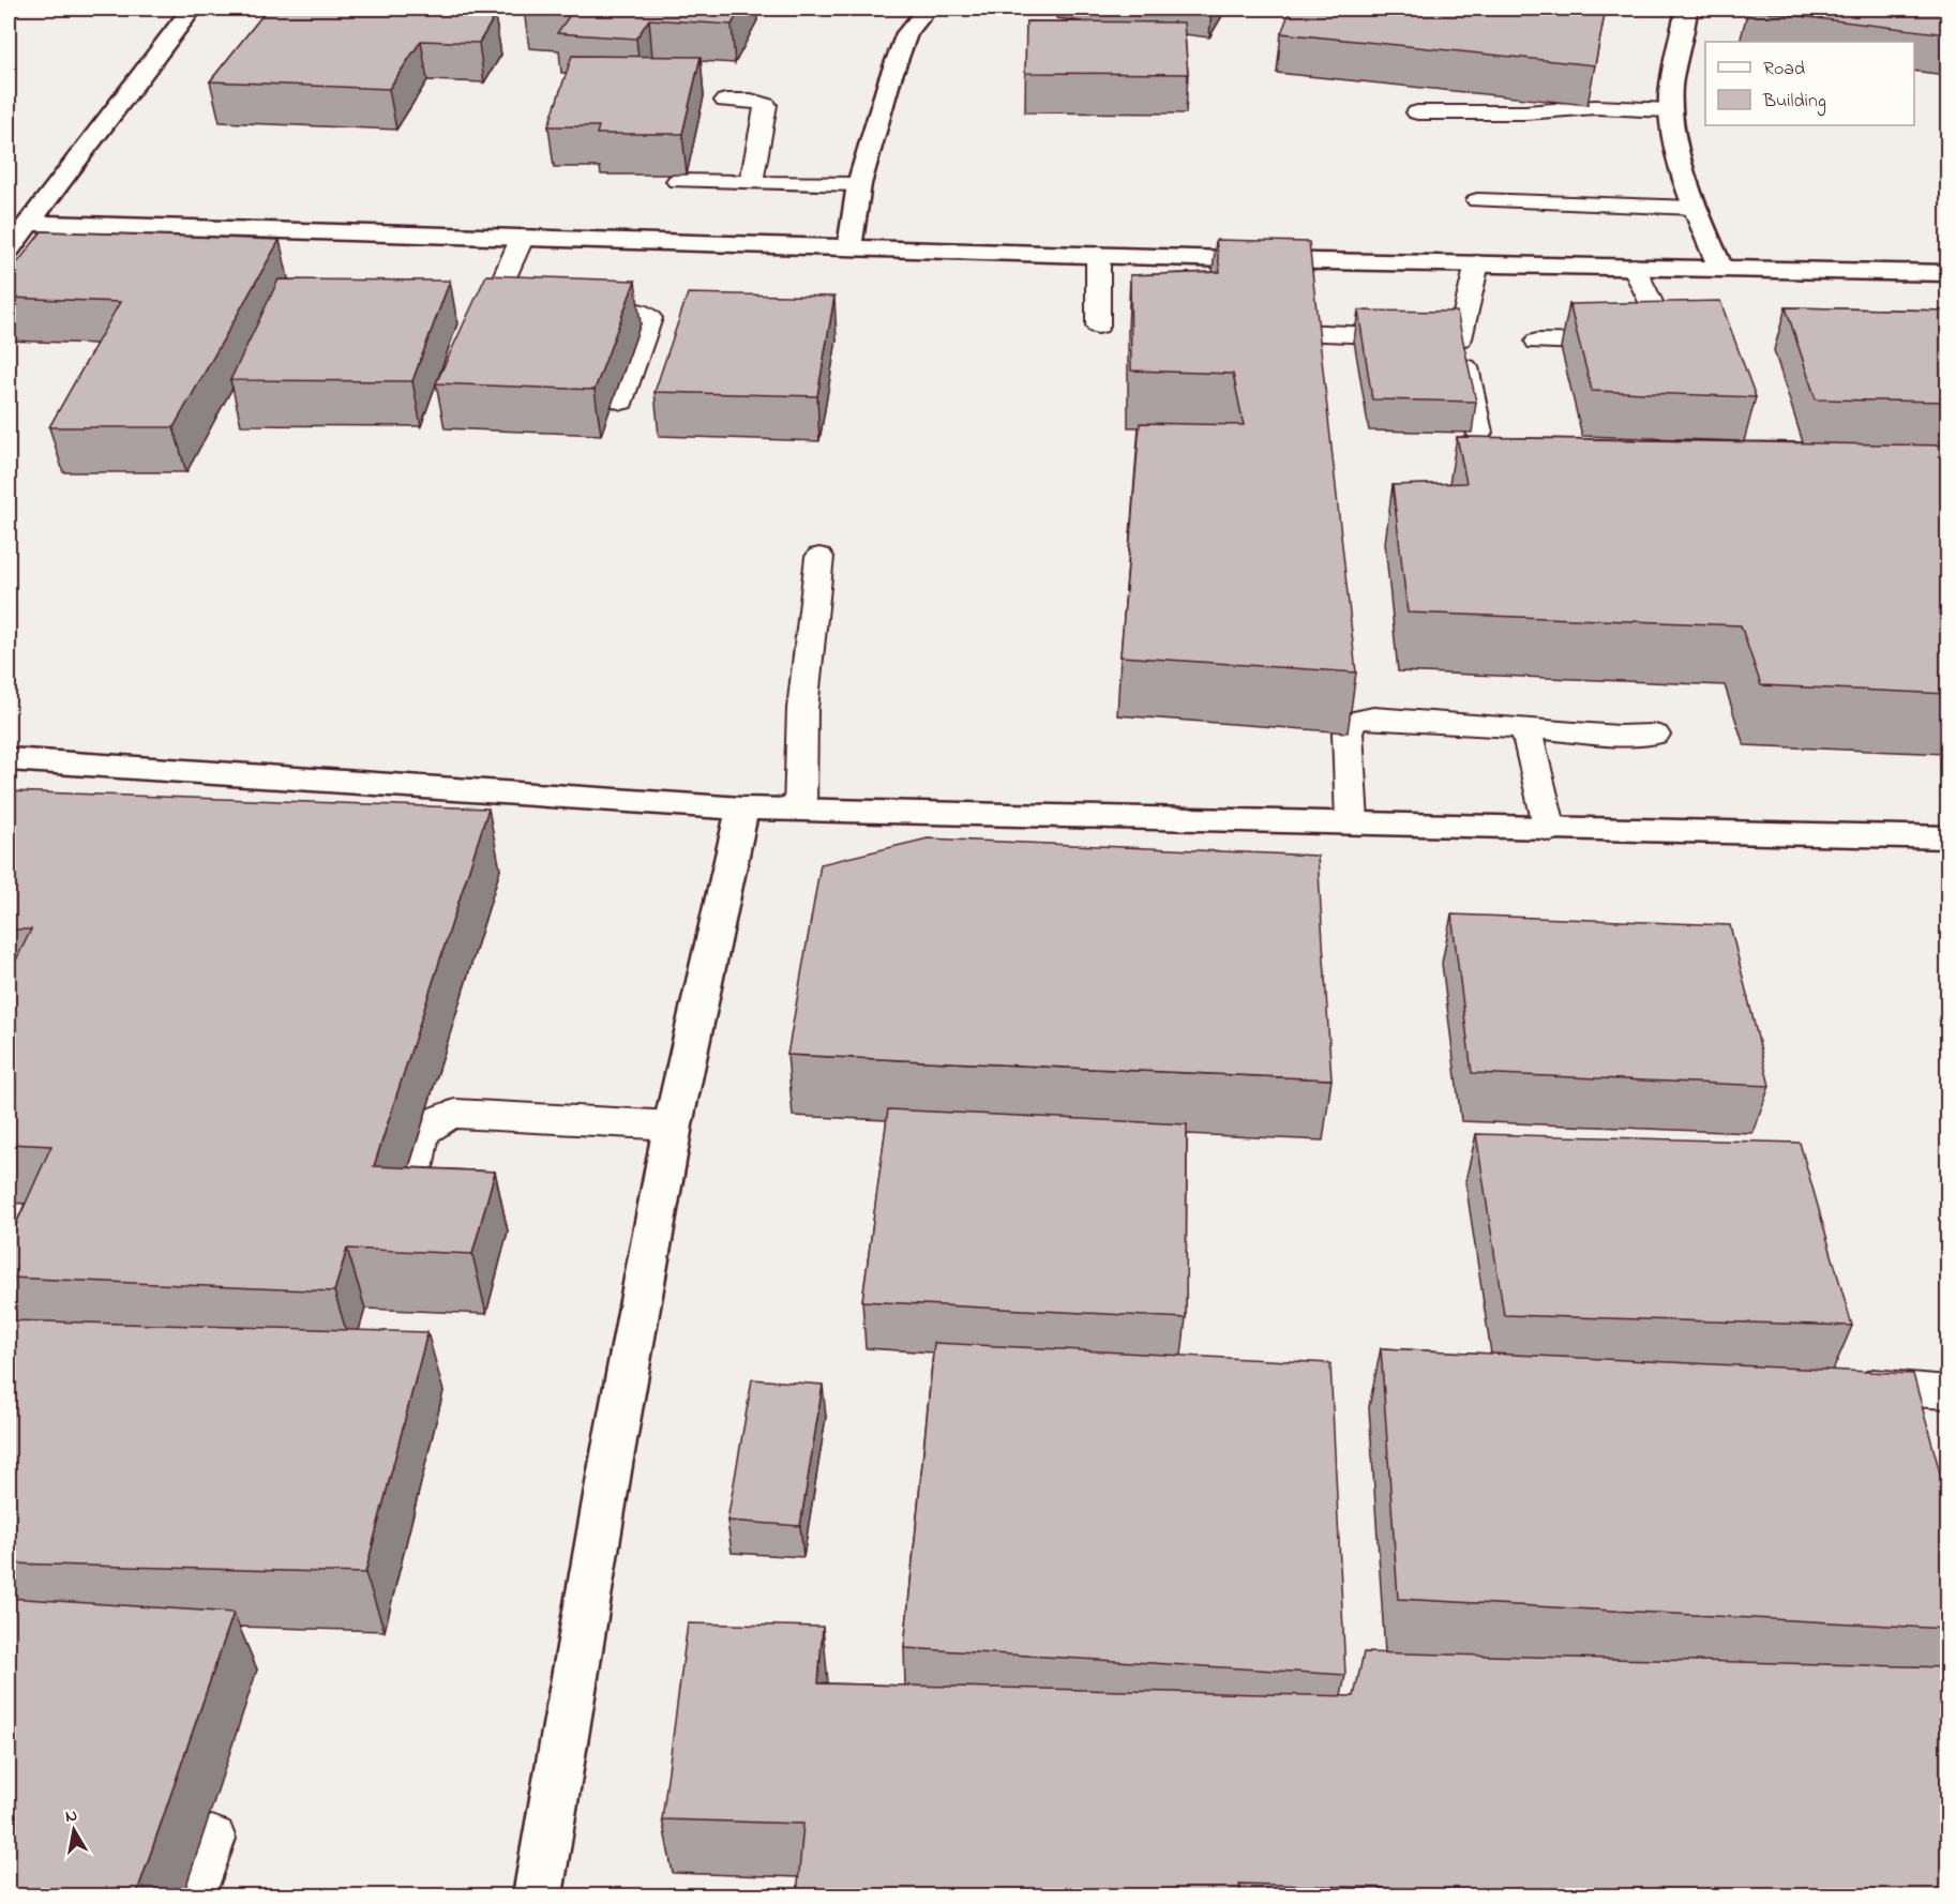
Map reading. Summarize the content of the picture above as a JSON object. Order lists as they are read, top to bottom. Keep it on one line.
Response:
{"legend":["Road","Building"],"north":"top"}
